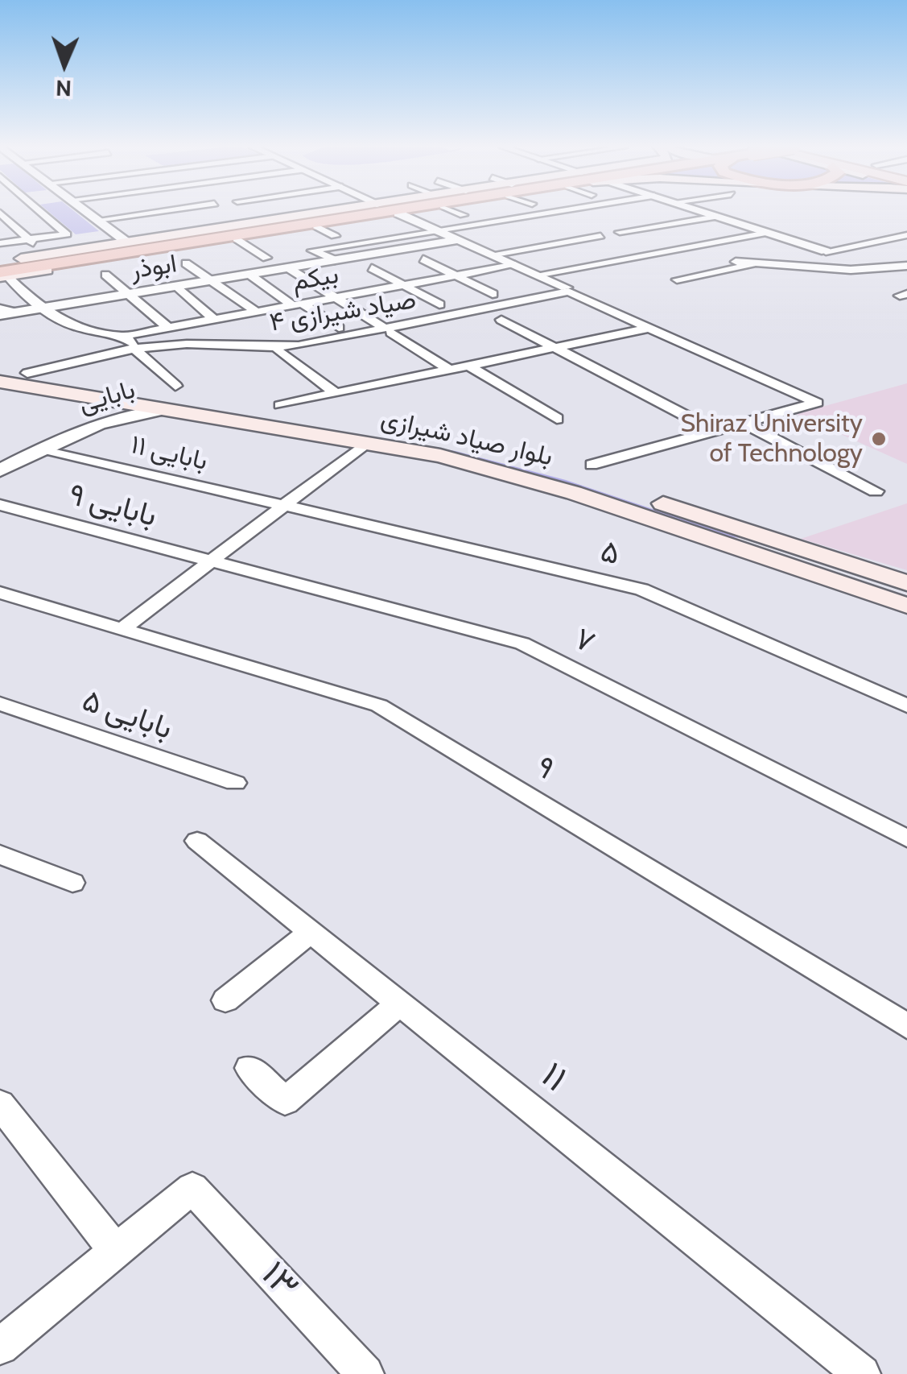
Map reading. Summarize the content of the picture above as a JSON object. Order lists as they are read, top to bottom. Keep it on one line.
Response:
{"streets":{"main road":["بلوار صیاد شیرازی"],"street":["ابوذر","بیکم","صیاد شیرازی ۴","بابایی","بابایی ۱۱","بابایی ۹","۵","۷","بابایی ۵","۹","۱۱","۱۳"]},"crossings":[["صیاد شیرازی ۴","بلوار صیاد شیرازی"],["بابایی","بلوار صیاد شیرازی"],["بابایی","بابایی ۱۱"],["بابایی ۱۱","۵"],["بابایی ۹","۷"]],"places":["Shiraz University of Technology"],"north":"bottom"}
